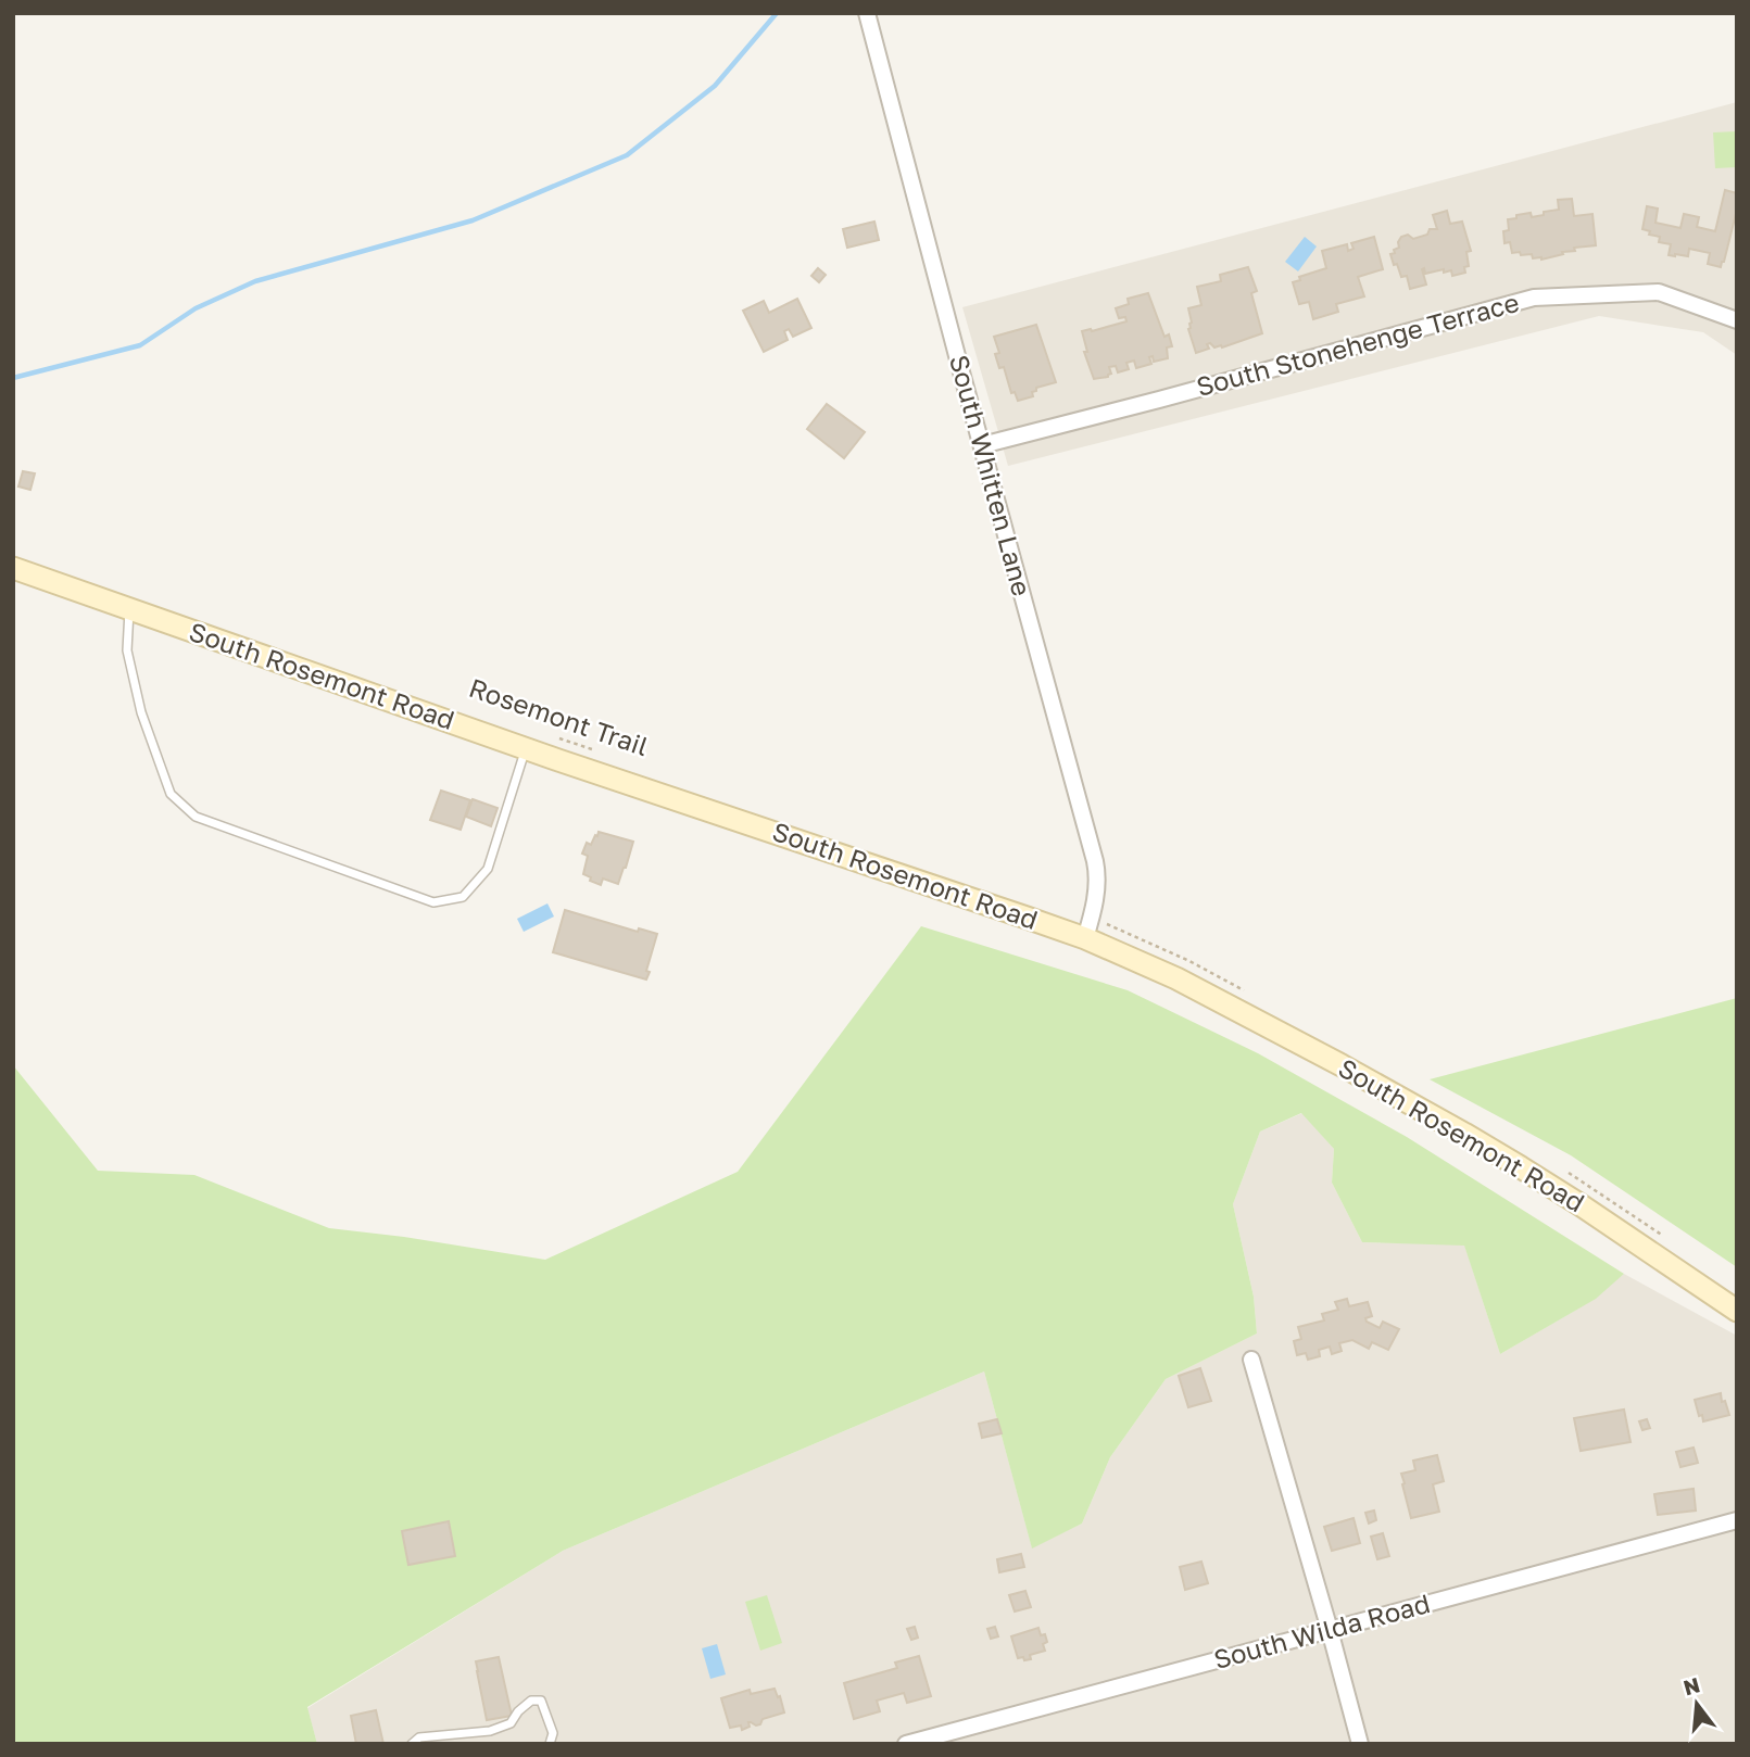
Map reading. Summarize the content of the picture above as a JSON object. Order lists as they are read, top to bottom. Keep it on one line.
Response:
{"streets":{"main road":["South Rosemont Road"],"street":["South Stonehenge Terrace","South Whitten Lane","South Wilda Road"],"path":["Rosemont Trail"]},"crossings":[["South Stonehenge Terrace","South Whitten Lane"],["South Whitten Lane","South Rosemont Road"]],"north":"top"}
